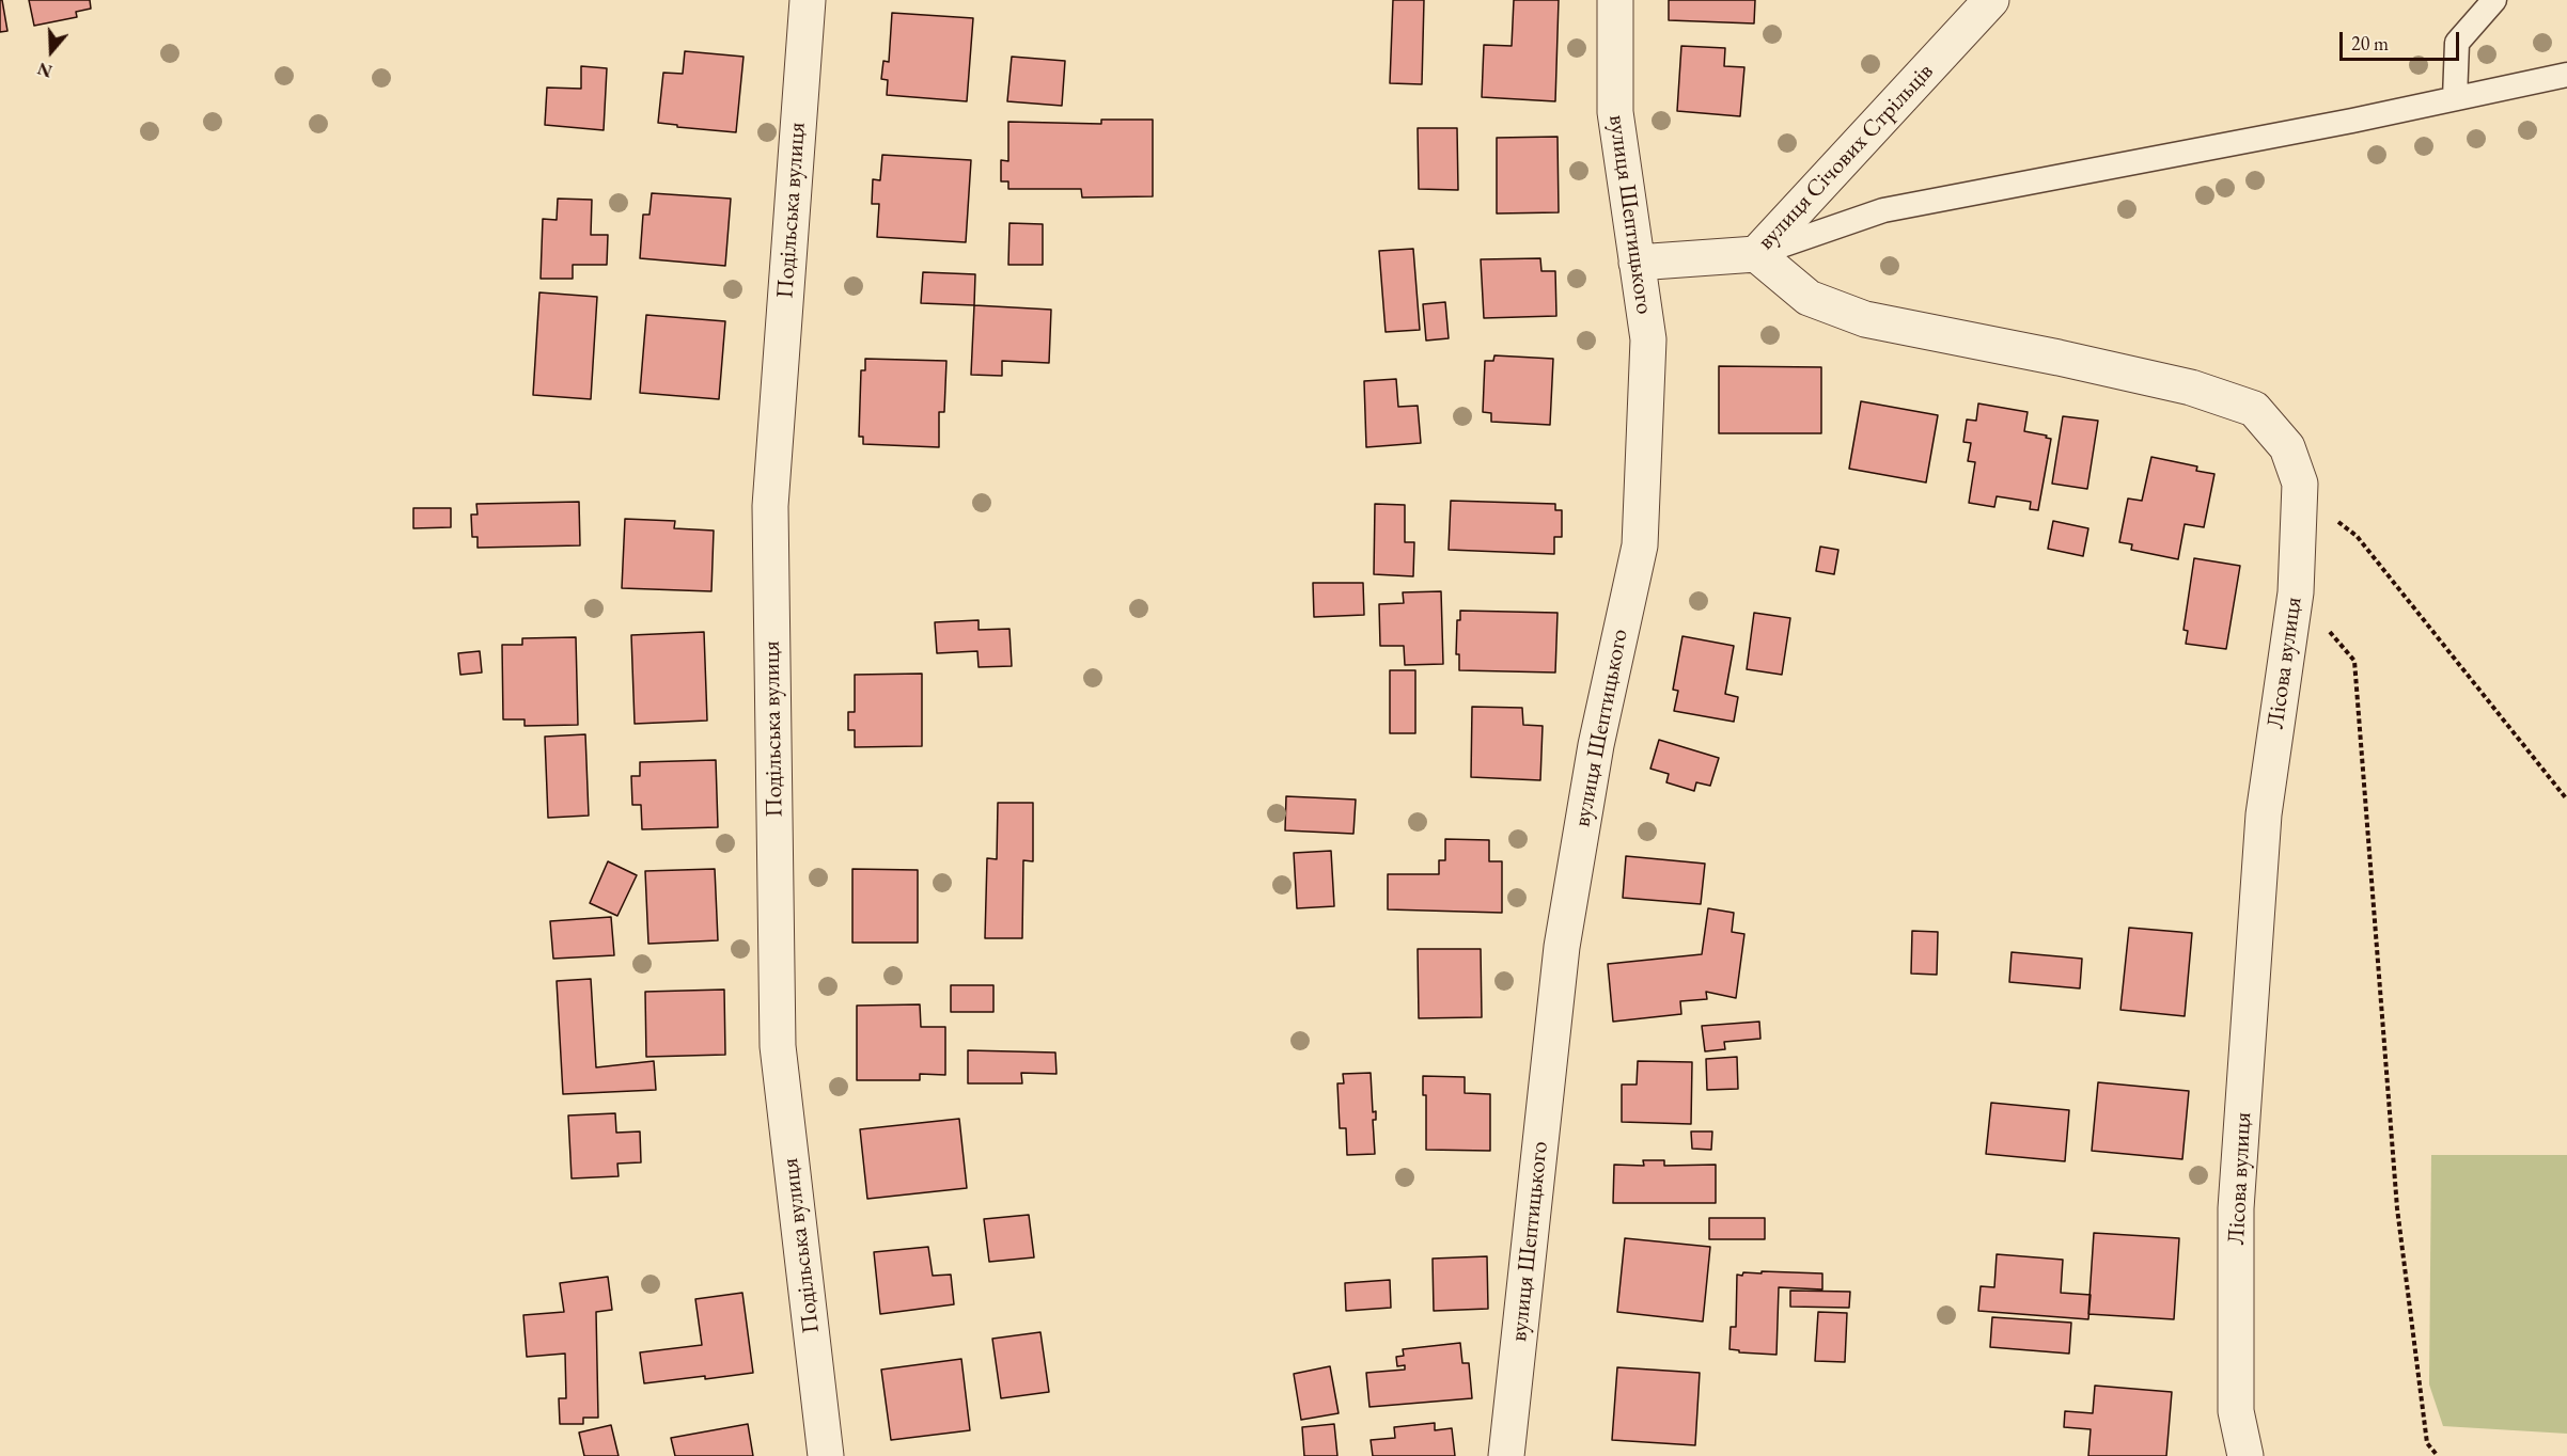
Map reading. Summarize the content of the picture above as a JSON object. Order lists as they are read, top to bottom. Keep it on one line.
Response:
{"streets":{"street":["вулиця Січових Стрільців","Подільська вулиця","вулиця Шептицького","Лісова вулиця"]},"crossings":[["вулиця Січових Стрільців","вулиця Шептицького"],["вулиця Січових Стрільців","Лісова вулиця"]],"scale_bar":"20 m","north":"bottom"}
